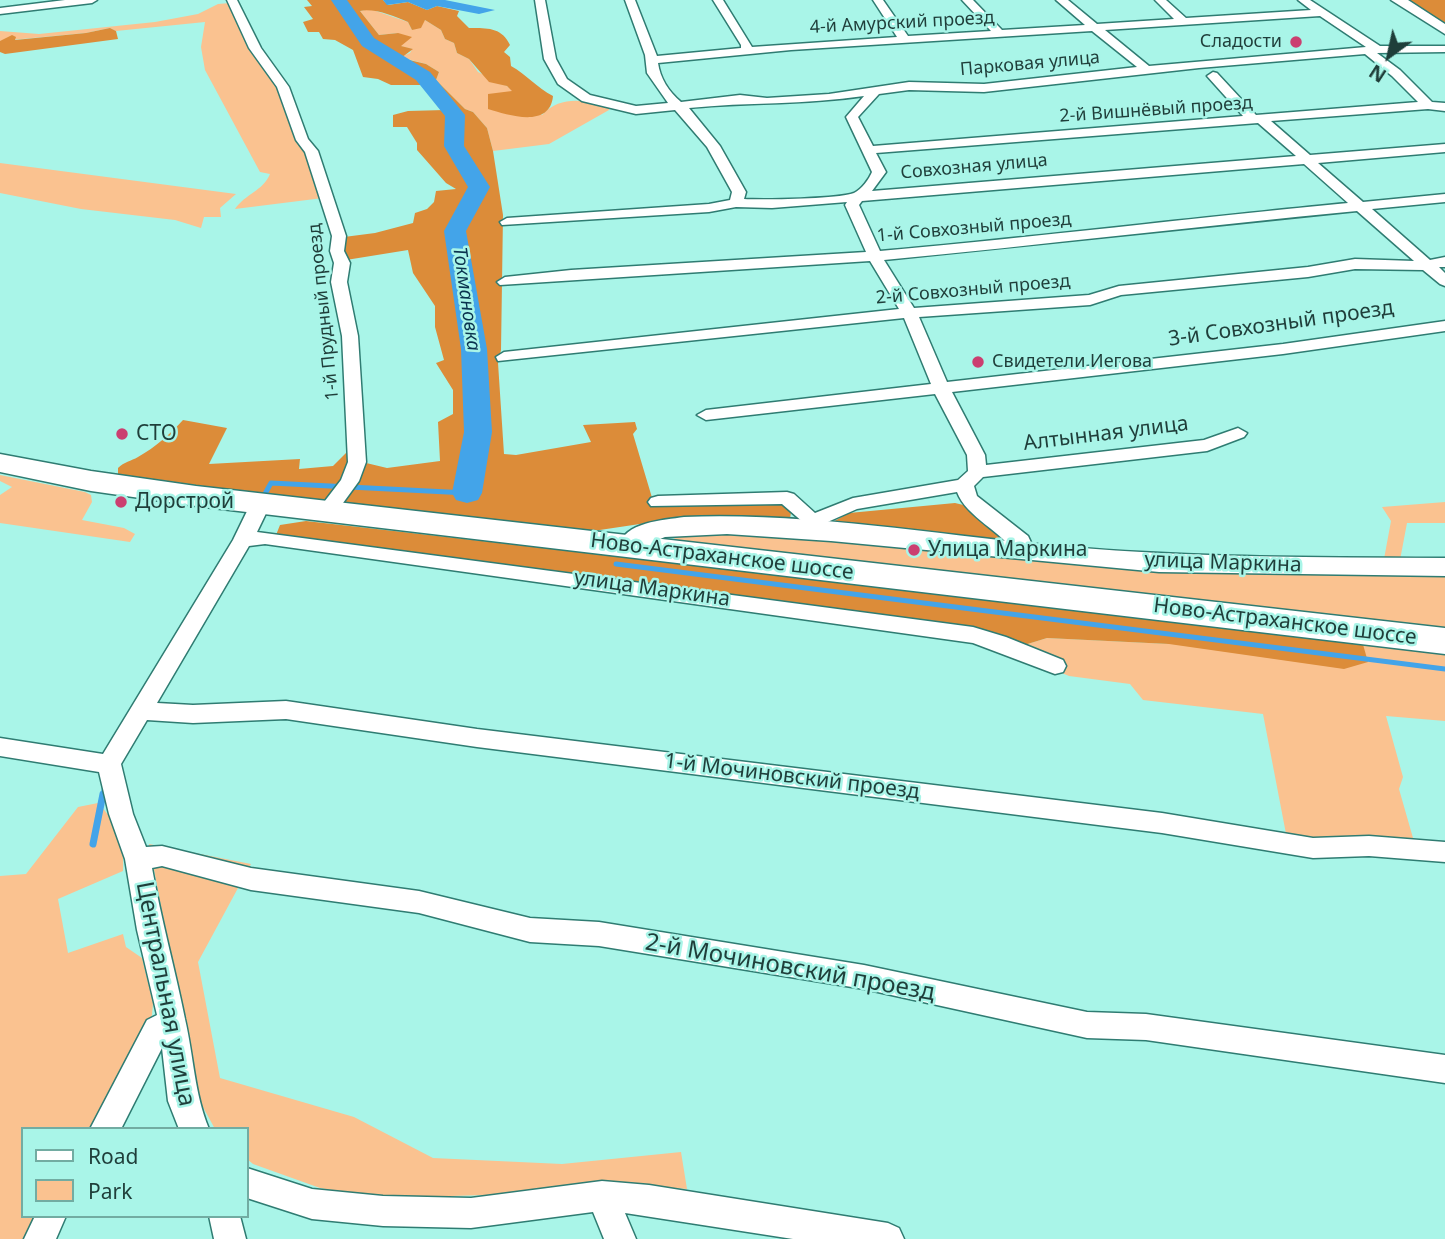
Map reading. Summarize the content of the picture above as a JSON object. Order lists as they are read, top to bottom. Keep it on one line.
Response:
{"streets":{"main road":["Ново-Астраханское шоссе"],"street":["4-й Амурский проезд","Парковая улица","2-й Вишнёвый проезд","Совхозная улица","1-й Совхозный проезд","2-й Совхозный проезд","1-й Прудный проезд","3-й Совхозный проезд","Алтынная улица","улица Маркина","1-й Мочиновский проезд","2-й Мочиновский проезд","Центральная улица"]},"crossings":[["1-й Прудный проезд","Ново-Астраханское шоссе"],["Алтынная улица","улица Маркина"],["Ново-Астраханское шоссе","улица Маркина"],["2-й Мочиновский проезд","Центральная улица"]],"water":["Токмановка"],"places":["Сладости","Свидетели Иегова","СТО","Дорстрой","Улица Маркина"],"legend":["Road","Park"],"north":"bottom left"}
